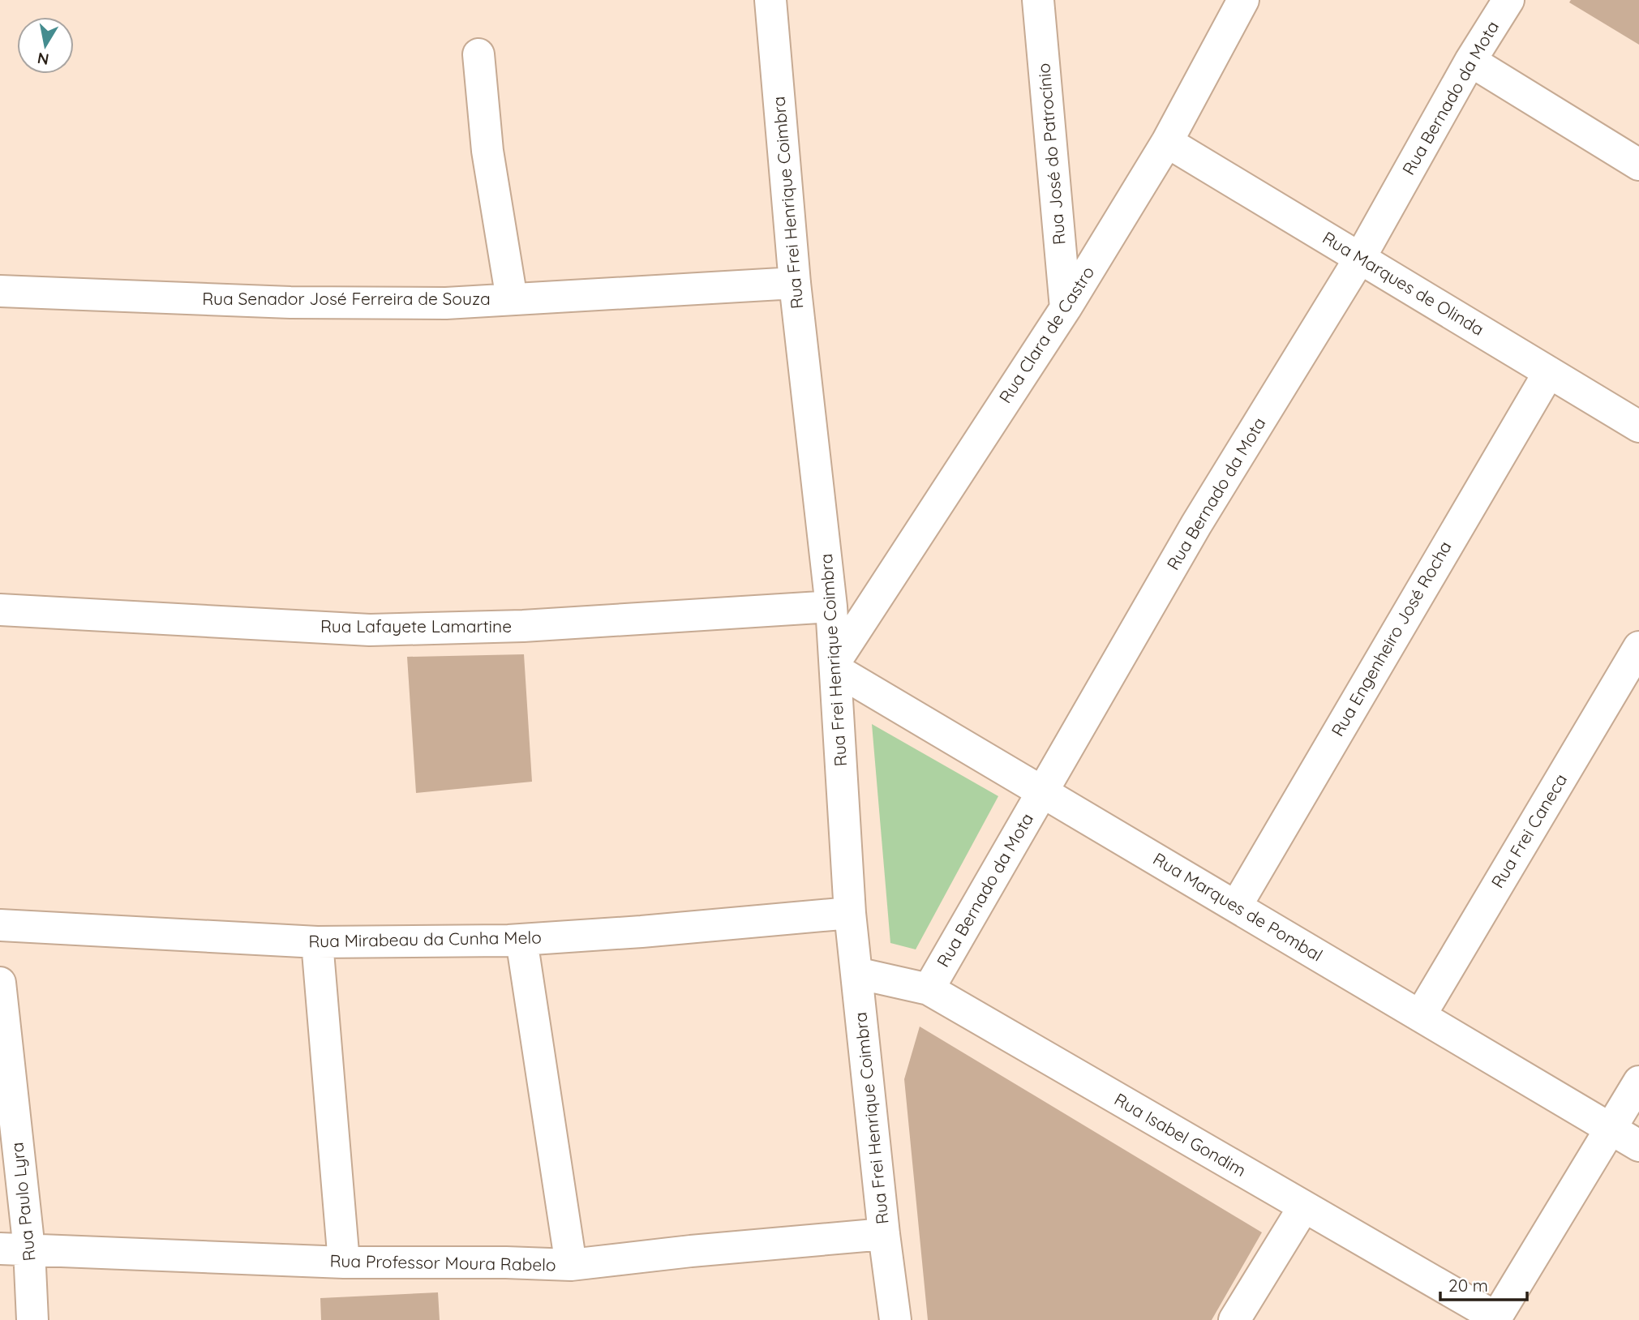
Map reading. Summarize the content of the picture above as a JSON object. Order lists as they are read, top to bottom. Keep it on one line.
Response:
{"streets":{"street":["Rua Bernado da Mota","Rua José do Patrocínio","Rua Frei Henrique Coimbra","Rua Marques de Olinda","Rua Senador José Ferreira de Souza","Rua Clara de Castro","Rua Lafayete Lamartine","Rua Engenheiro José Rocha","Rua Frei Caneca","Rua Marques de Pombal","Rua Mirabeau da Cunha Melo","Rua Isabel Gondim","Rua Paulo Lyra","Rua Professor Moura Rabelo"]},"crossings":[["Rua Bernado da Mota","Rua Marques de Olinda"],["Rua Bernado da Mota","Rua Marques de Pombal"],["Rua Bernado da Mota","Rua Isabel Gondim"],["Rua José do Patrocínio","Rua Clara de Castro"],["Rua Frei Henrique Coimbra","Rua Senador José Ferreira de Souza"],["Rua Frei Henrique Coimbra","Rua Clara de Castro"],["Rua Frei Henrique Coimbra","Rua Lafayete Lamartine"],["Rua Frei Henrique Coimbra","Rua Marques de Pombal"],["Rua Frei Henrique Coimbra","Rua Mirabeau da Cunha Melo"],["Rua Frei Henrique Coimbra","Rua Isabel Gondim"],["Rua Frei Henrique Coimbra","Rua Professor Moura Rabelo"],["Rua Marques de Olinda","Rua Clara de Castro"],["Rua Marques de Olinda","Rua Engenheiro José Rocha"],["Rua Clara de Castro","Rua Marques de Pombal"],["Rua Engenheiro José Rocha","Rua Marques de Pombal"],["Rua Frei Caneca","Rua Marques de Pombal"],["Rua Paulo Lyra","Rua Professor Moura Rabelo"]],"scale_bar":"20 m","north":"bottom"}
